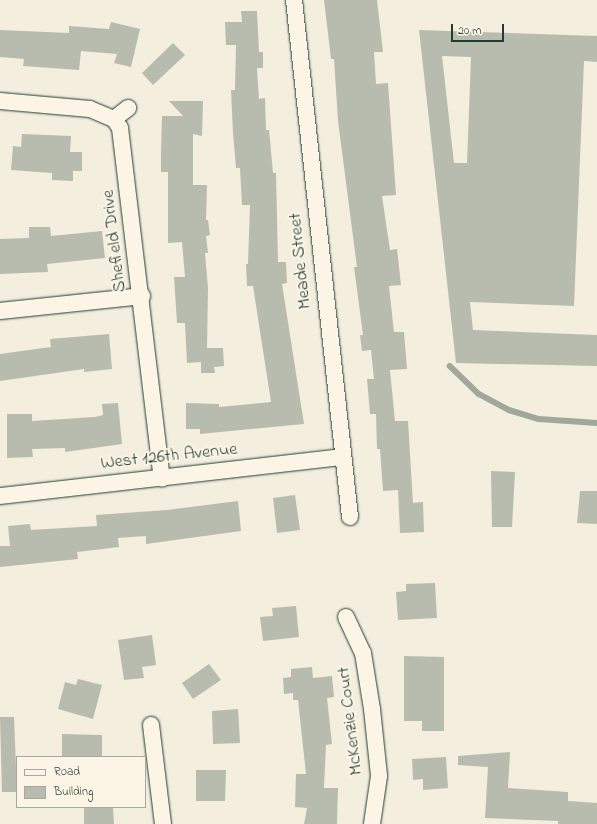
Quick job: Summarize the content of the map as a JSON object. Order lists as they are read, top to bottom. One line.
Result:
{"streets":{"street":["Shefield Drive","Meade Street","West 126th Avenue","McKenzie Court"]},"crossings":[["Shefield Drive","West 126th Avenue"],["Meade Street","West 126th Avenue"]],"legend":["Road","Building"],"scale_bar":"20 m"}
